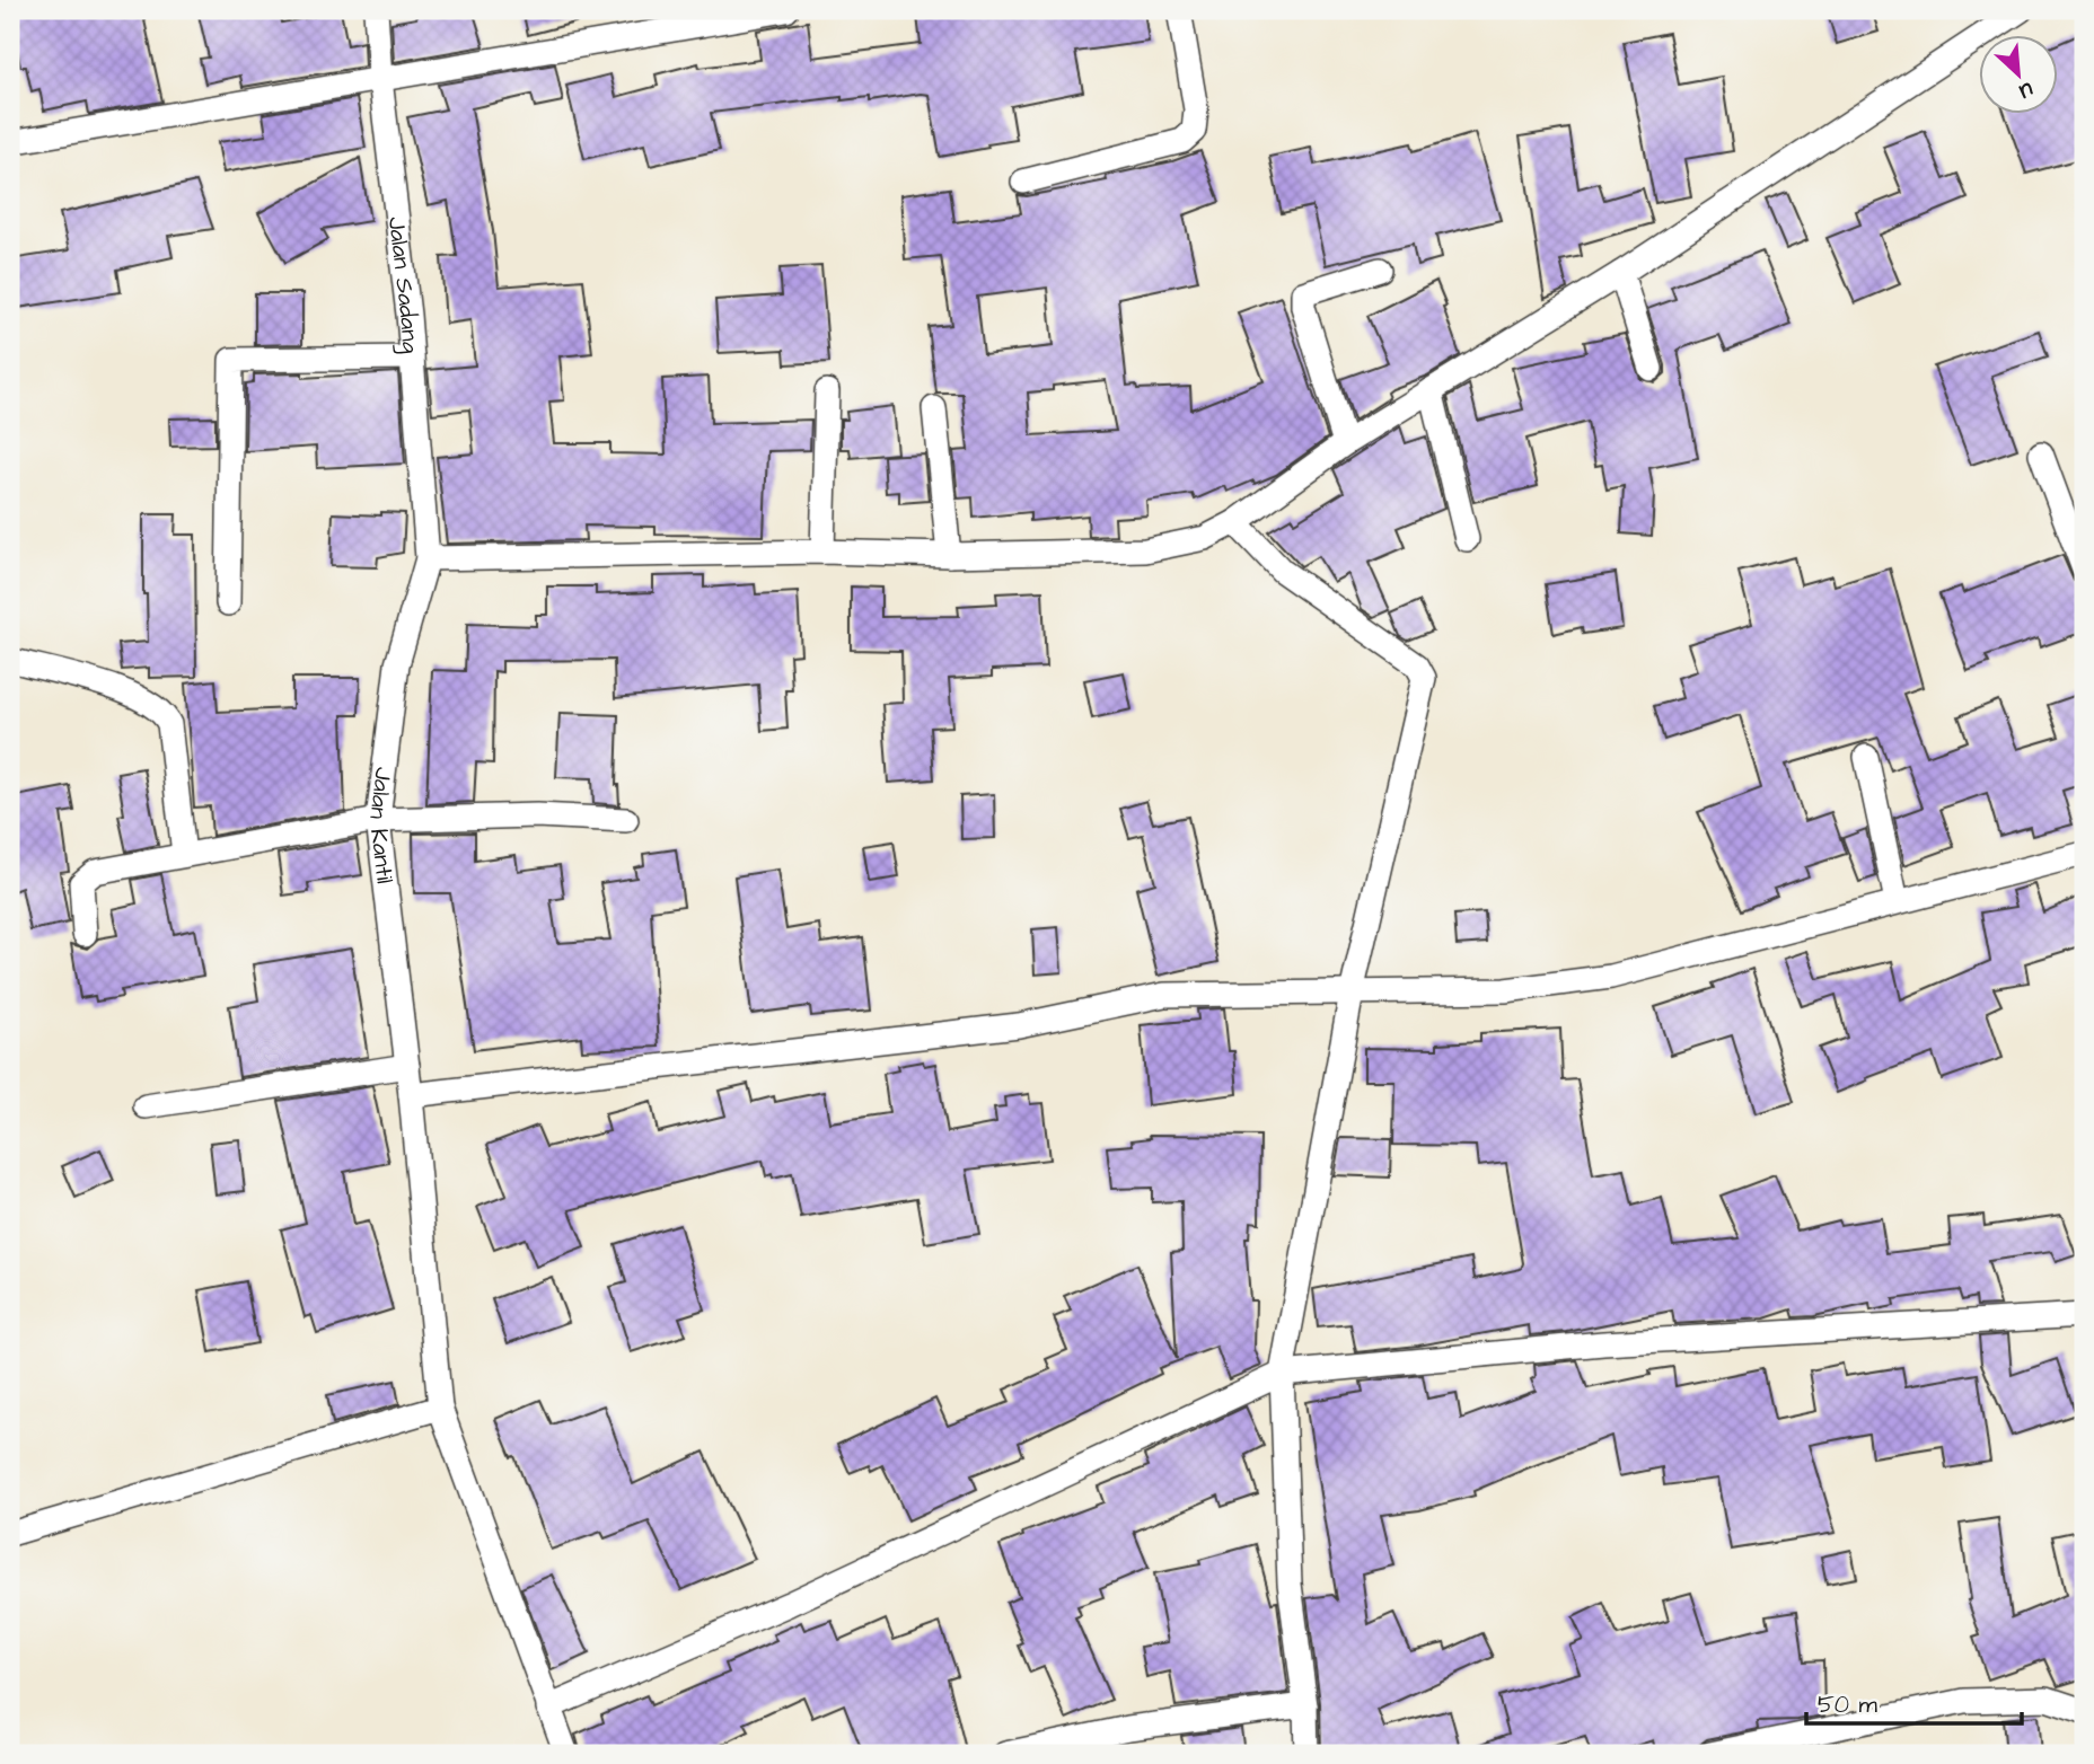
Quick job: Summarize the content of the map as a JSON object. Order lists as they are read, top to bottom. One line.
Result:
{"streets":{"street":["Jalan Sadang","Jalan Kantil"]},"crossings":[["Jalan Sadang","Jalan Kantil"]],"scale_bar":"50 m","north":"bottom right"}
